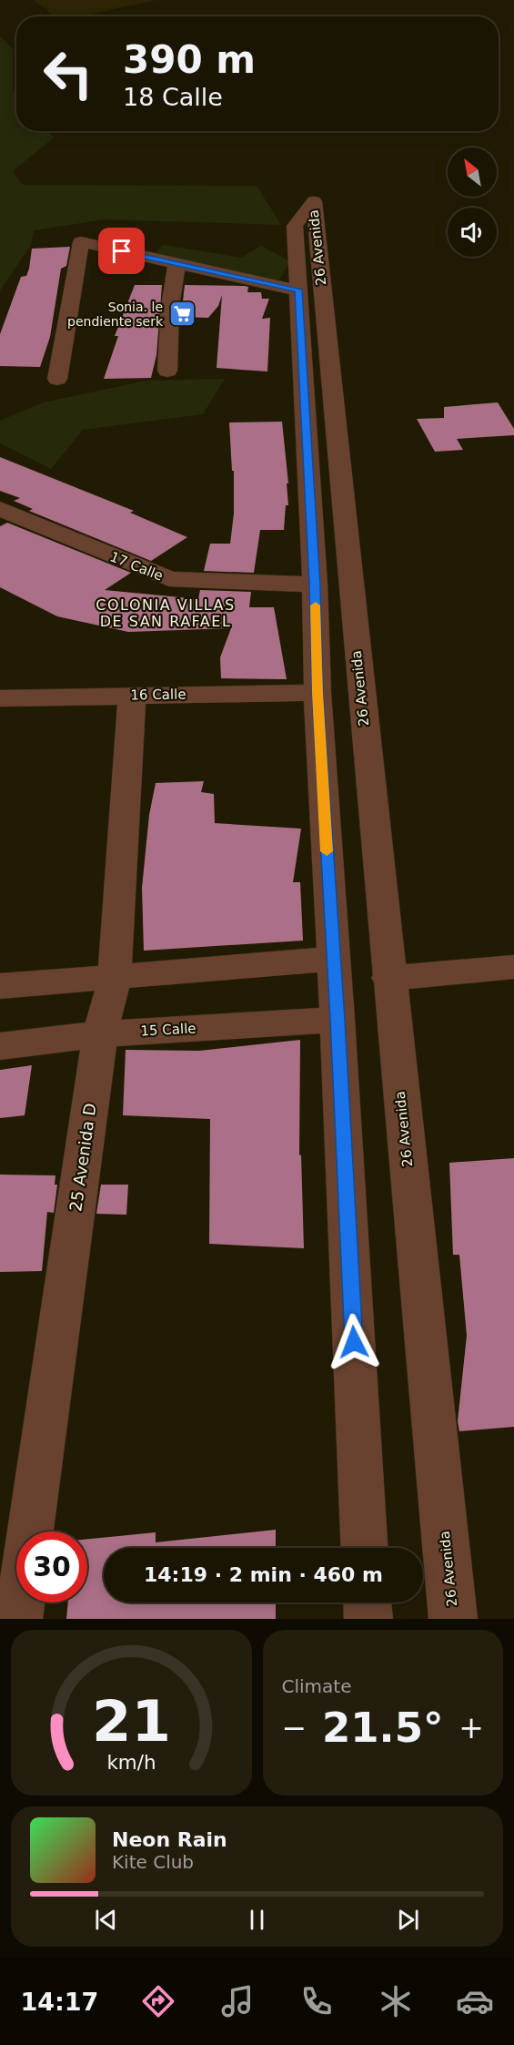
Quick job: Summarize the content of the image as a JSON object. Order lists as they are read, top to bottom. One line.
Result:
{"streets":{"street":["26 Avenida","17 Calle","16 Calle","15 Calle","25 Avenida D"]},"crossings":[["26 Avenida","17 Calle"],["26 Avenida","16 Calle"],["26 Avenida","15 Calle"],["16 Calle","25 Avenida D"],["15 Calle","25 Avenida D"]],"districts":["COLONIA VILLAS DE SAN RAFAEL"],"places":{"supermarket":["Sonia. le pendiente serk"]},"north":"top left","page":{"turn":["390 m","18 Calle"],"limit":"30","trip":"14:19 · 2 min · 460 m","tile":"Climate","heat":["−","21.5°","+"],"song":["Neon Rain","Kite Club"],"tabs":"14:17","gauge":["21","km/h"]}}
